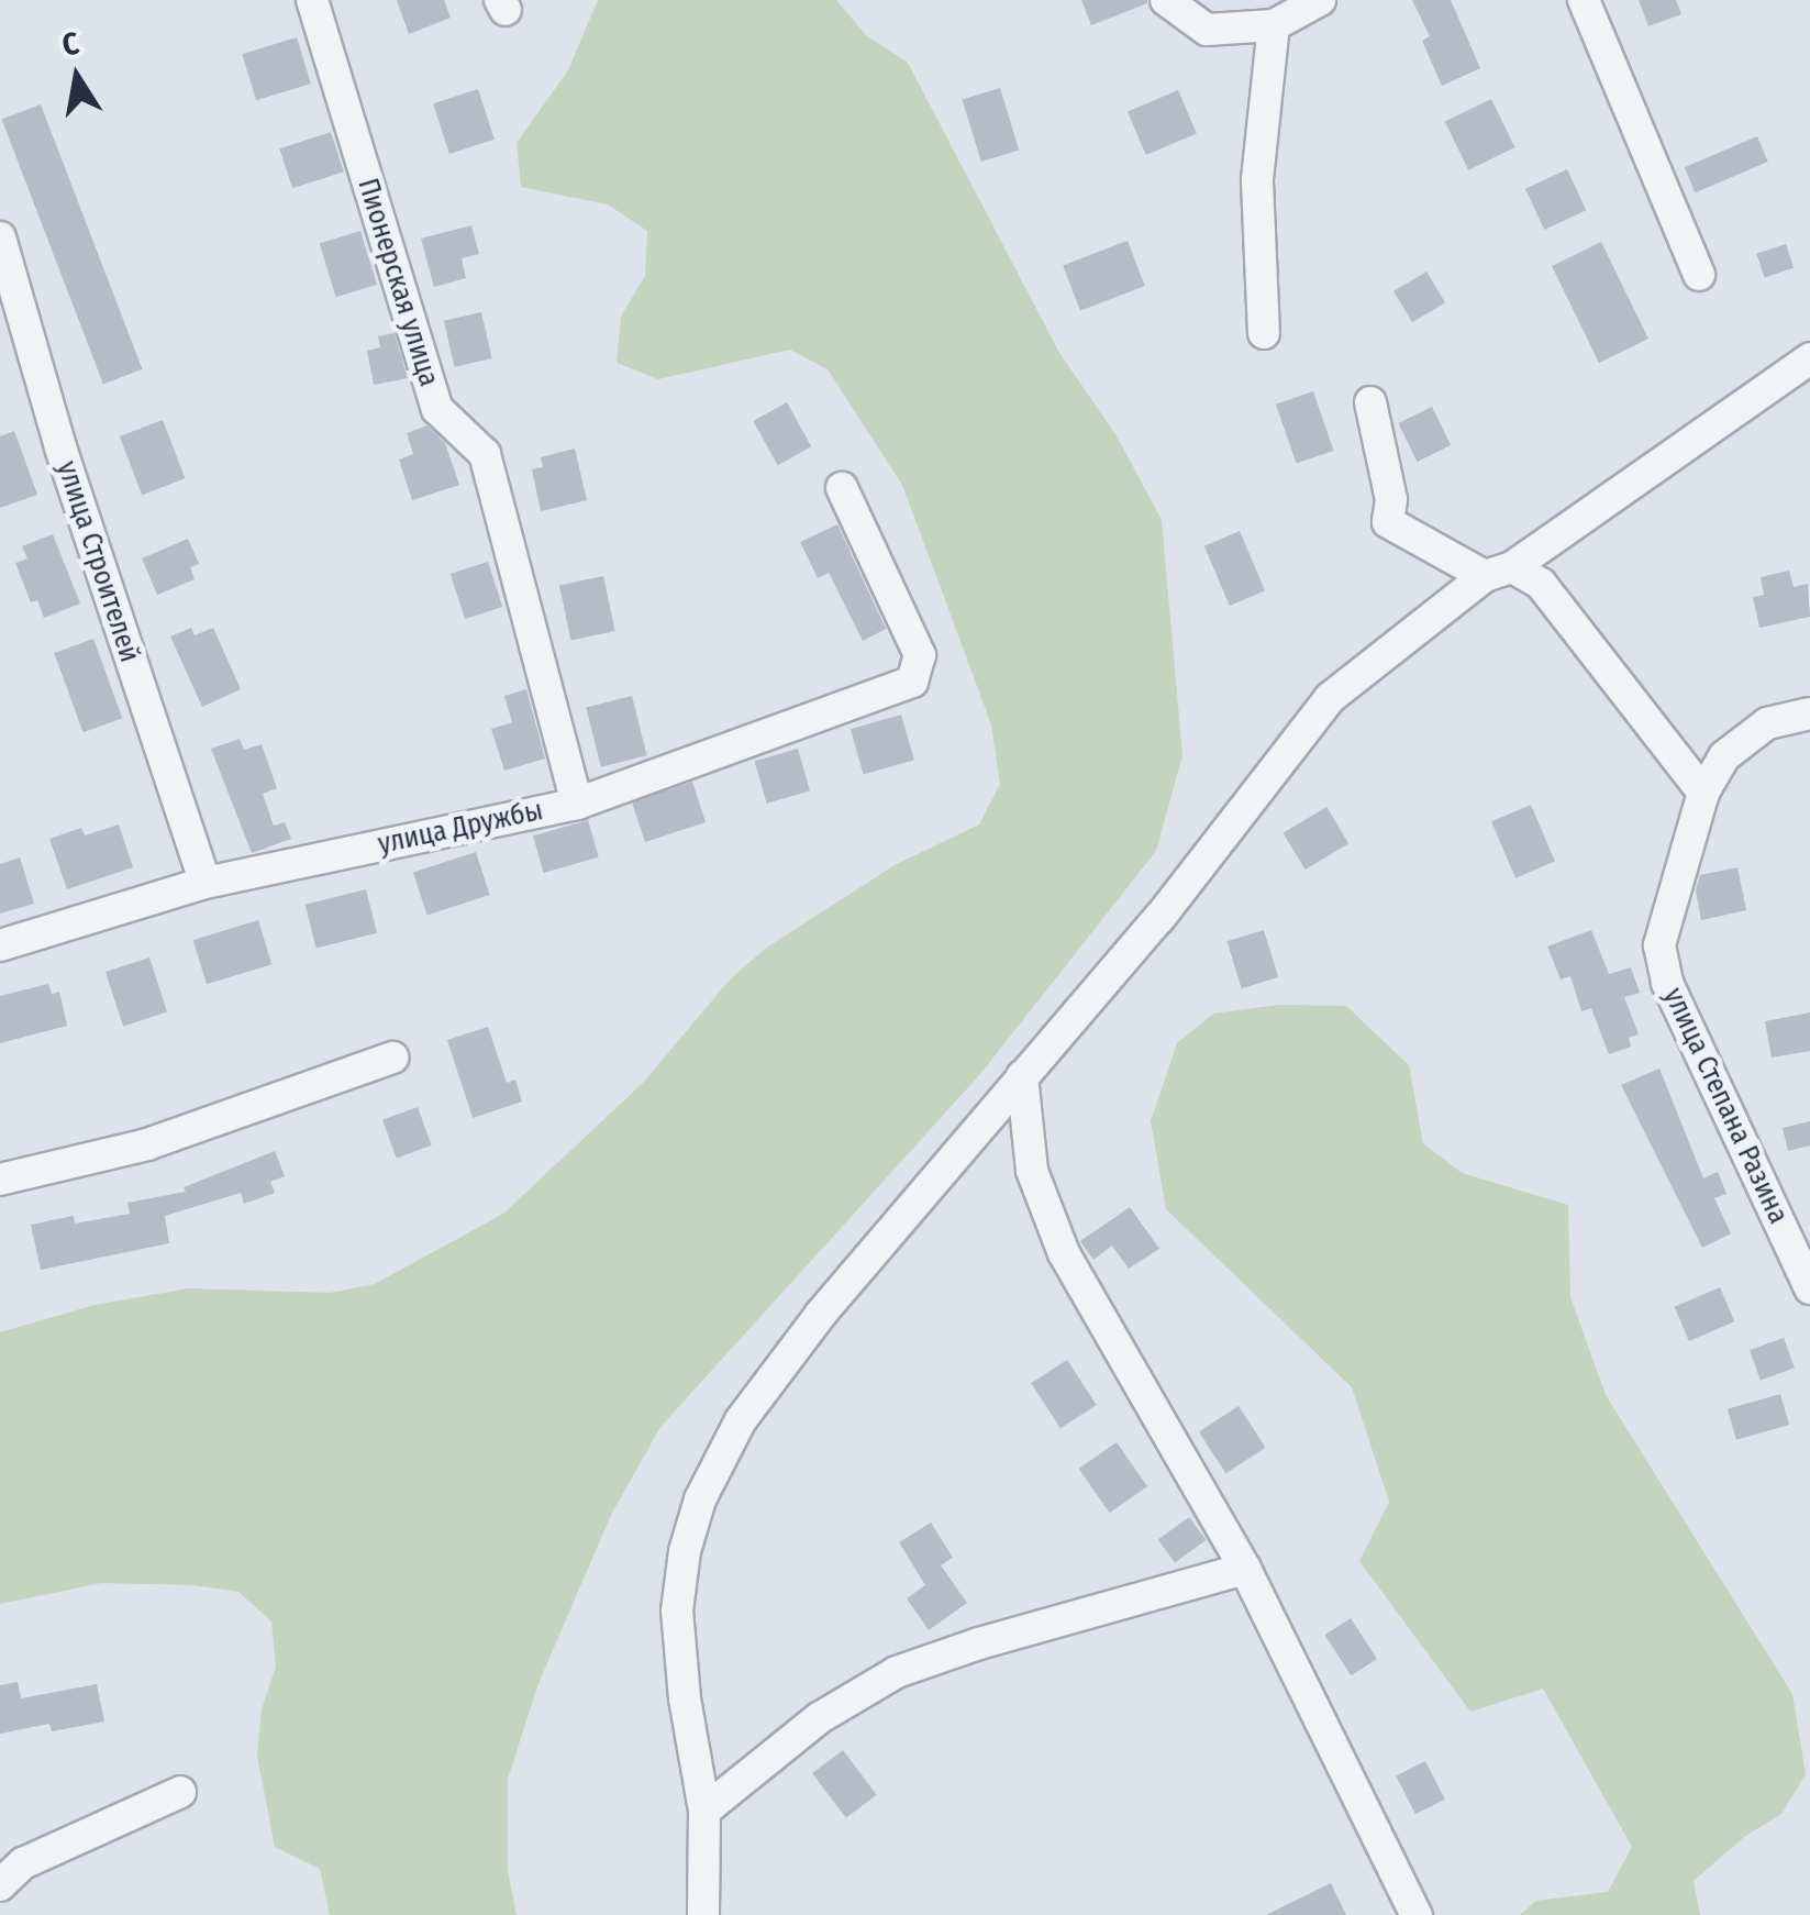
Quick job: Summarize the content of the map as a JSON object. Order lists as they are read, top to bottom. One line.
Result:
{"streets":{"street":["Пионерская улица","улица Строителей","улица Дружбы","улица Степана Разина"]},"crossings":[["Пионерская улица","улица Дружбы"],["улица Строителей","улица Дружбы"]],"north":"top"}
